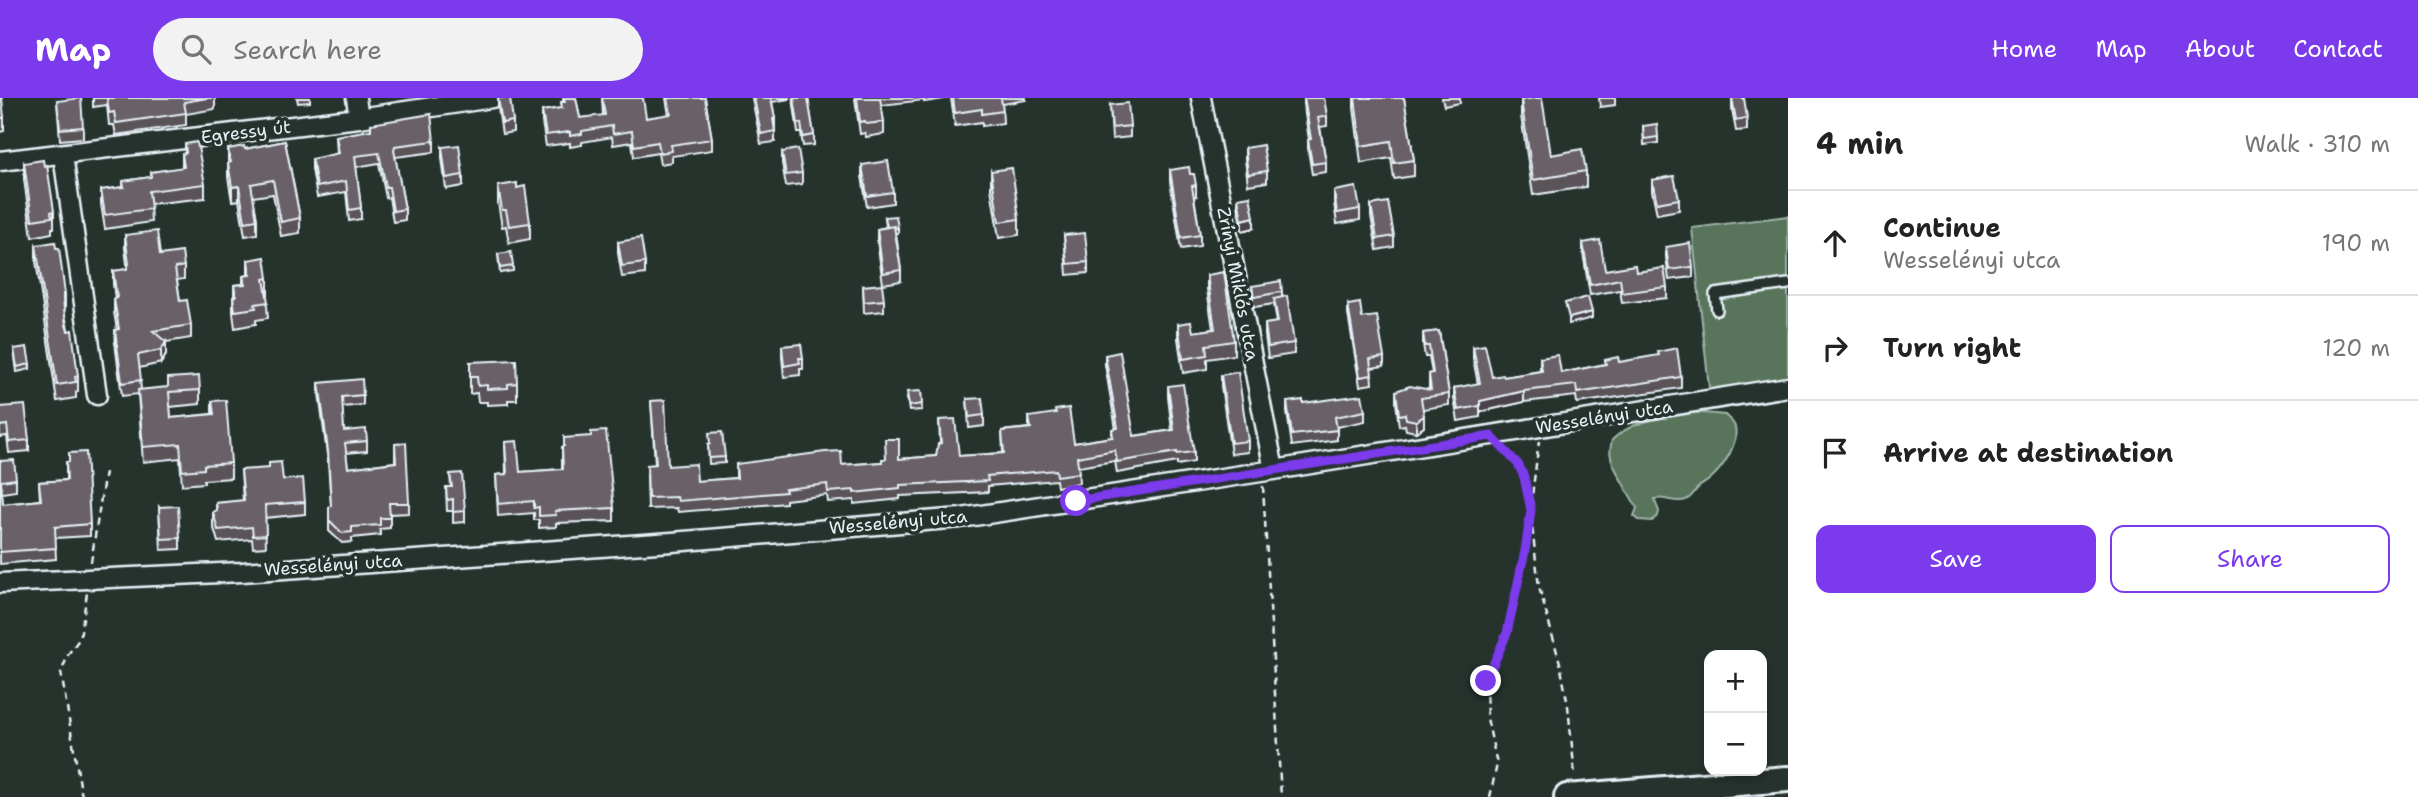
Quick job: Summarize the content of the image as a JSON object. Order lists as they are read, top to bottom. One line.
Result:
{"streets":{"street":["Egressy út","Zrínyi Miklós utca","Wesselényi utca"]},"crossings":[["Zrínyi Miklós utca","Wesselényi utca"]],"page":{"header":"Map","search":"Search here","nav":["Home","Map","About","Contact"],"heading":["4 min","Walk · 310 m"],"list":[["Continue","Wesselényi utca","190 m"],["Turn right","120 m"],"Arrive at destination"],"buttons":["Save","Share"],"map_buttons":["+","−"]}}
